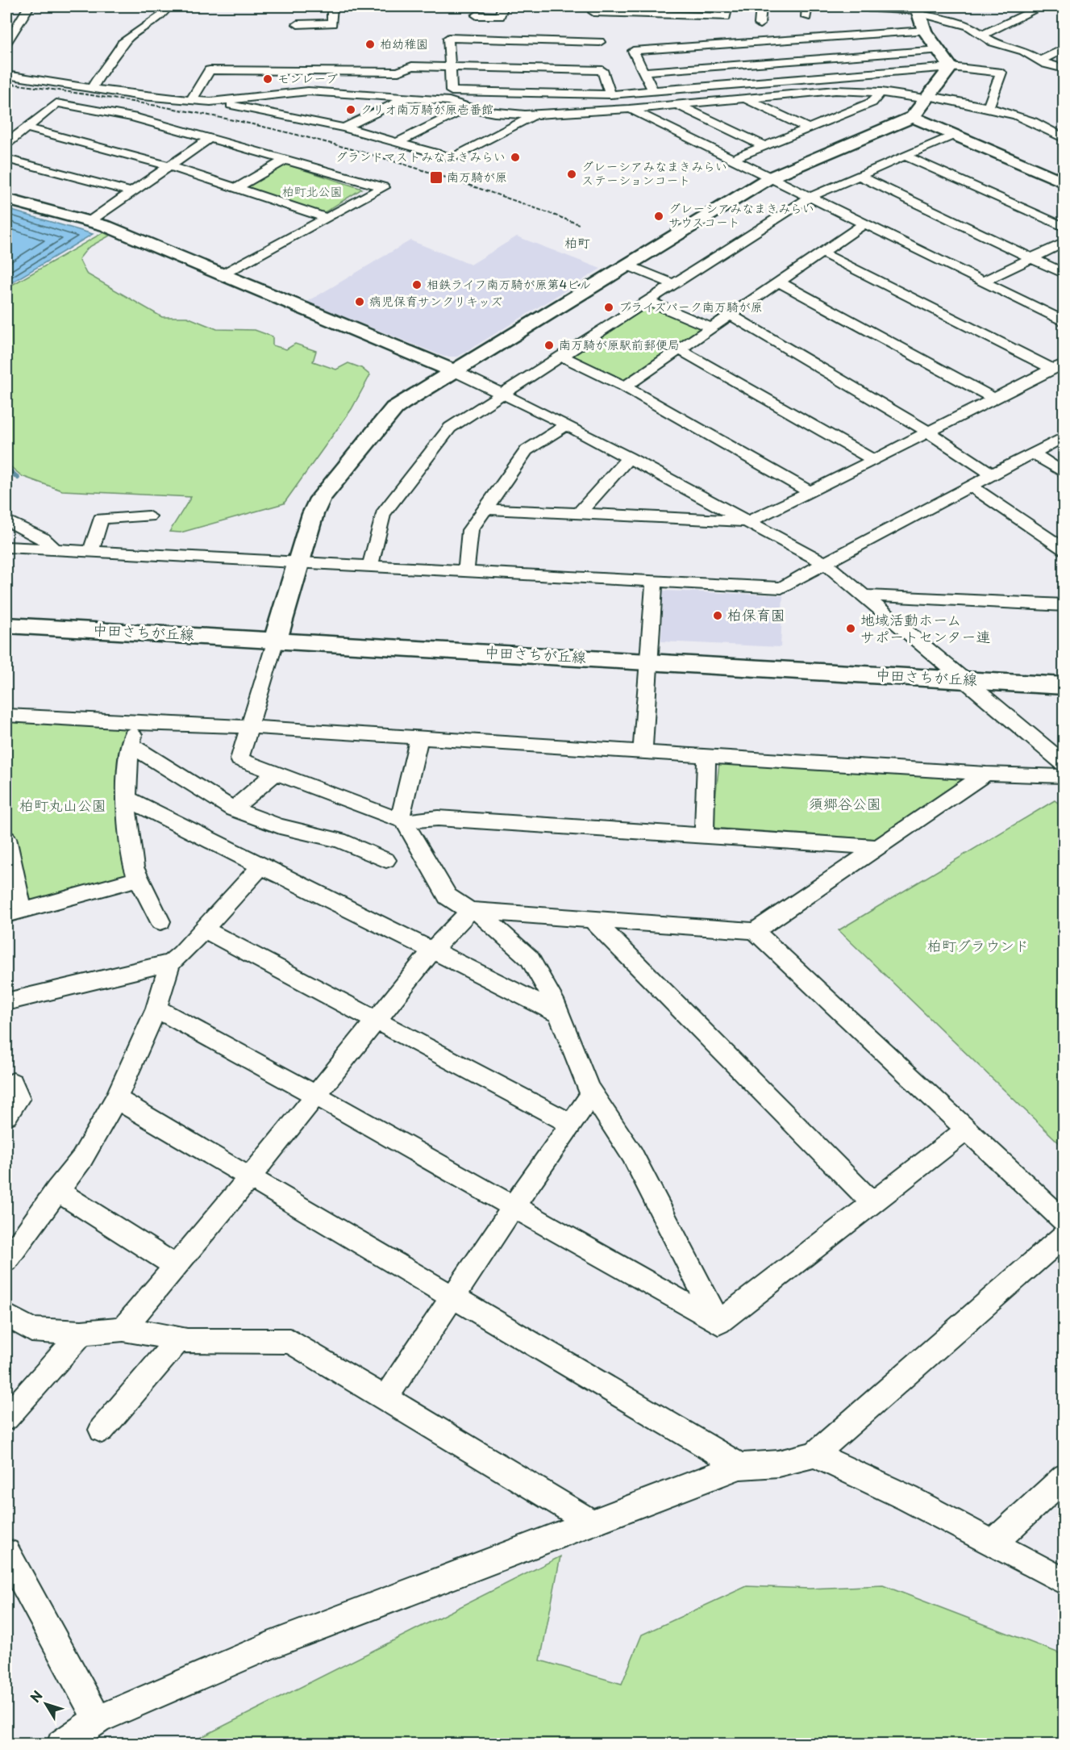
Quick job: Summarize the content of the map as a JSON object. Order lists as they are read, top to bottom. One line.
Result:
{"streets":{"street":["中田さちが丘線"]},"districts":["柏町"],"parks":["柏町北公園","須郷谷公園","柏町丸山公園","柏町グラウンド"],"places":{"other":["柏幼稚園","モンレーブ","クリオ南万騎が原壱番館","グランドマストみなまきみらい","グレーシアみなまきみらい ステーションコート","グレーシアみなまきみらい サウスコート","相鉄ライフ南万騎が原第4ビル","病児保育サンクリキッズ","プライズパーク南万騎が原","南万騎が原駅前郵便局","柏保育園","地域活動ホーム サポートセンター連"],"transit":["南万騎が原"]},"north":"top left"}
